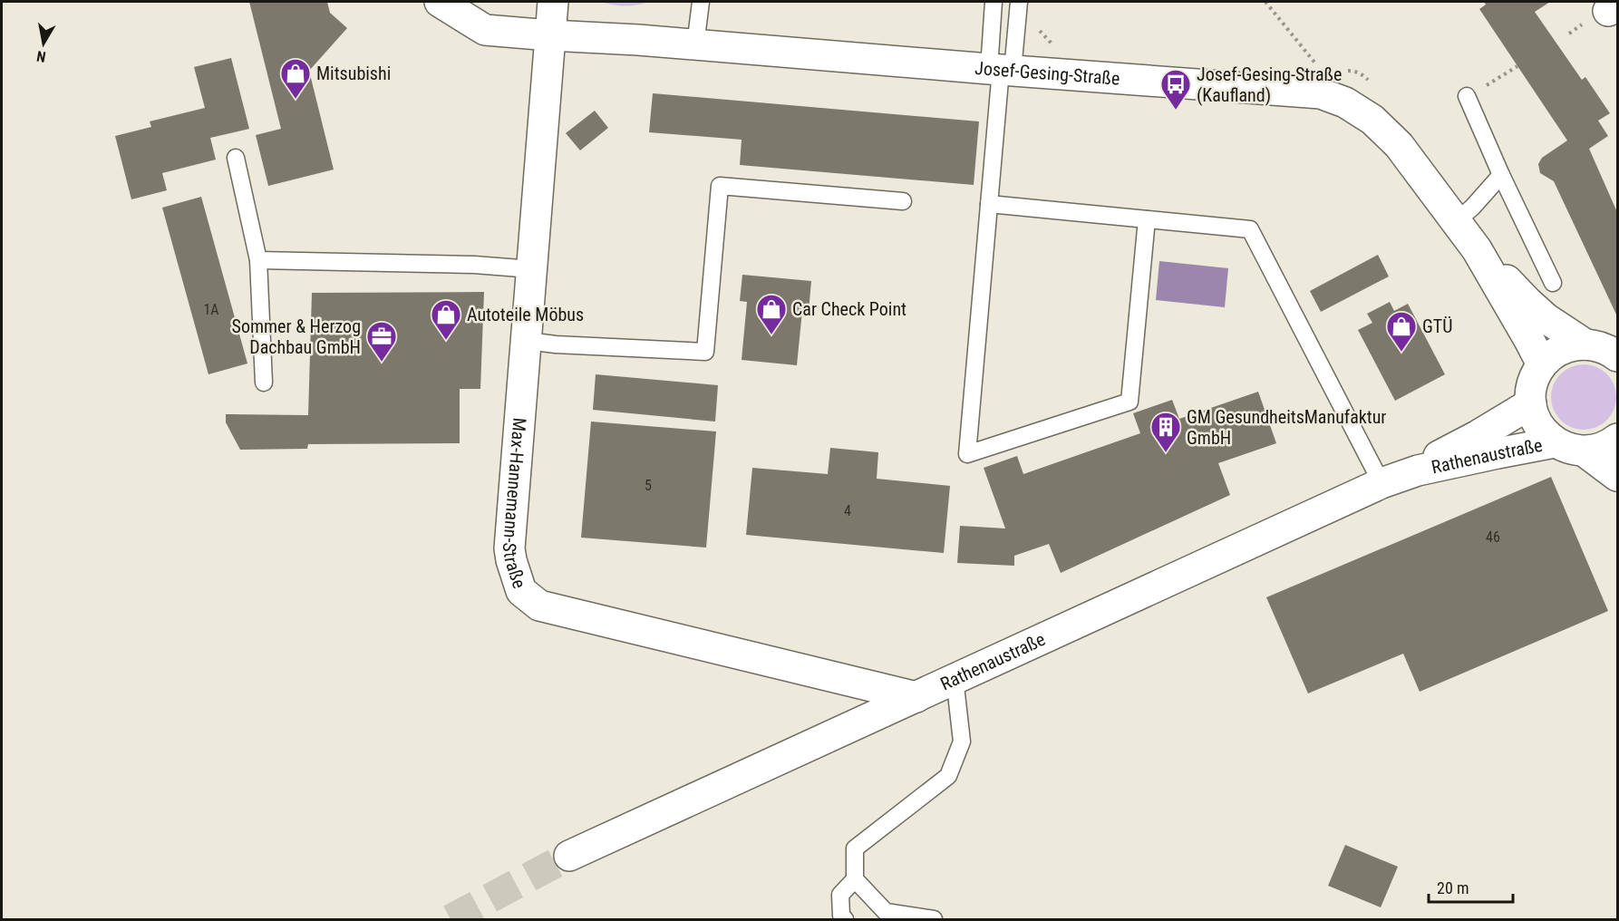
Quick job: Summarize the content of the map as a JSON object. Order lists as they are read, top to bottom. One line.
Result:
{"streets":{"street":["Josef-Gesing-Straße","Rathenaustraße","Max-Hannemann-Straße"]},"crossings":[["Josef-Gesing-Straße","Max-Hannemann-Straße"],["Rathenaustraße","Max-Hannemann-Straße"]],"places":{"shop":["Mitsubishi","Car Check Point","Autoteile Möbus","GTÜ"],"bus stop":["Josef-Gesing-Straße (Kaufland)"],"office":["Sommer & Herzog Dachbau GmbH"],"building":["GM GesundheitsManufaktur GmbH"]},"house_numbers":["1A","5","4","46"],"scale_bar":"20 m","north":"bottom"}
